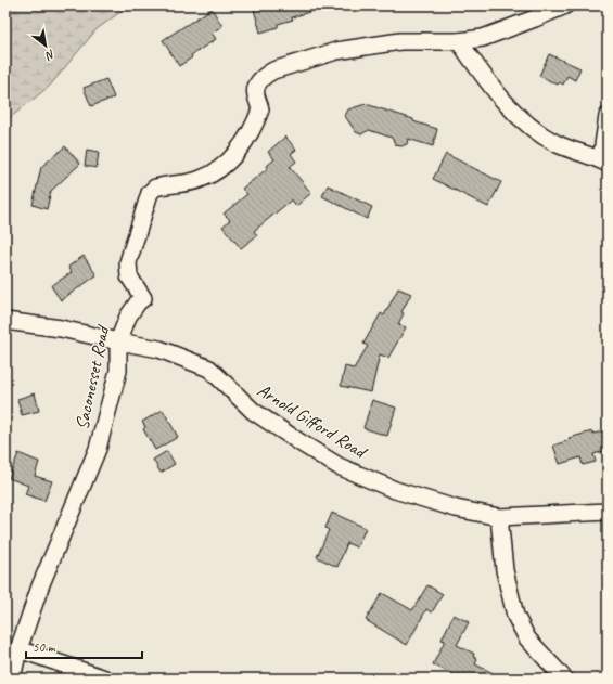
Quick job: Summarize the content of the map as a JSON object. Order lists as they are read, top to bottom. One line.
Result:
{"streets":{"street":["Saconesset Road","Arnold Gifford Road"]},"crossings":[["Saconesset Road","Arnold Gifford Road"]],"scale_bar":"50 m","north":"bottom right"}
